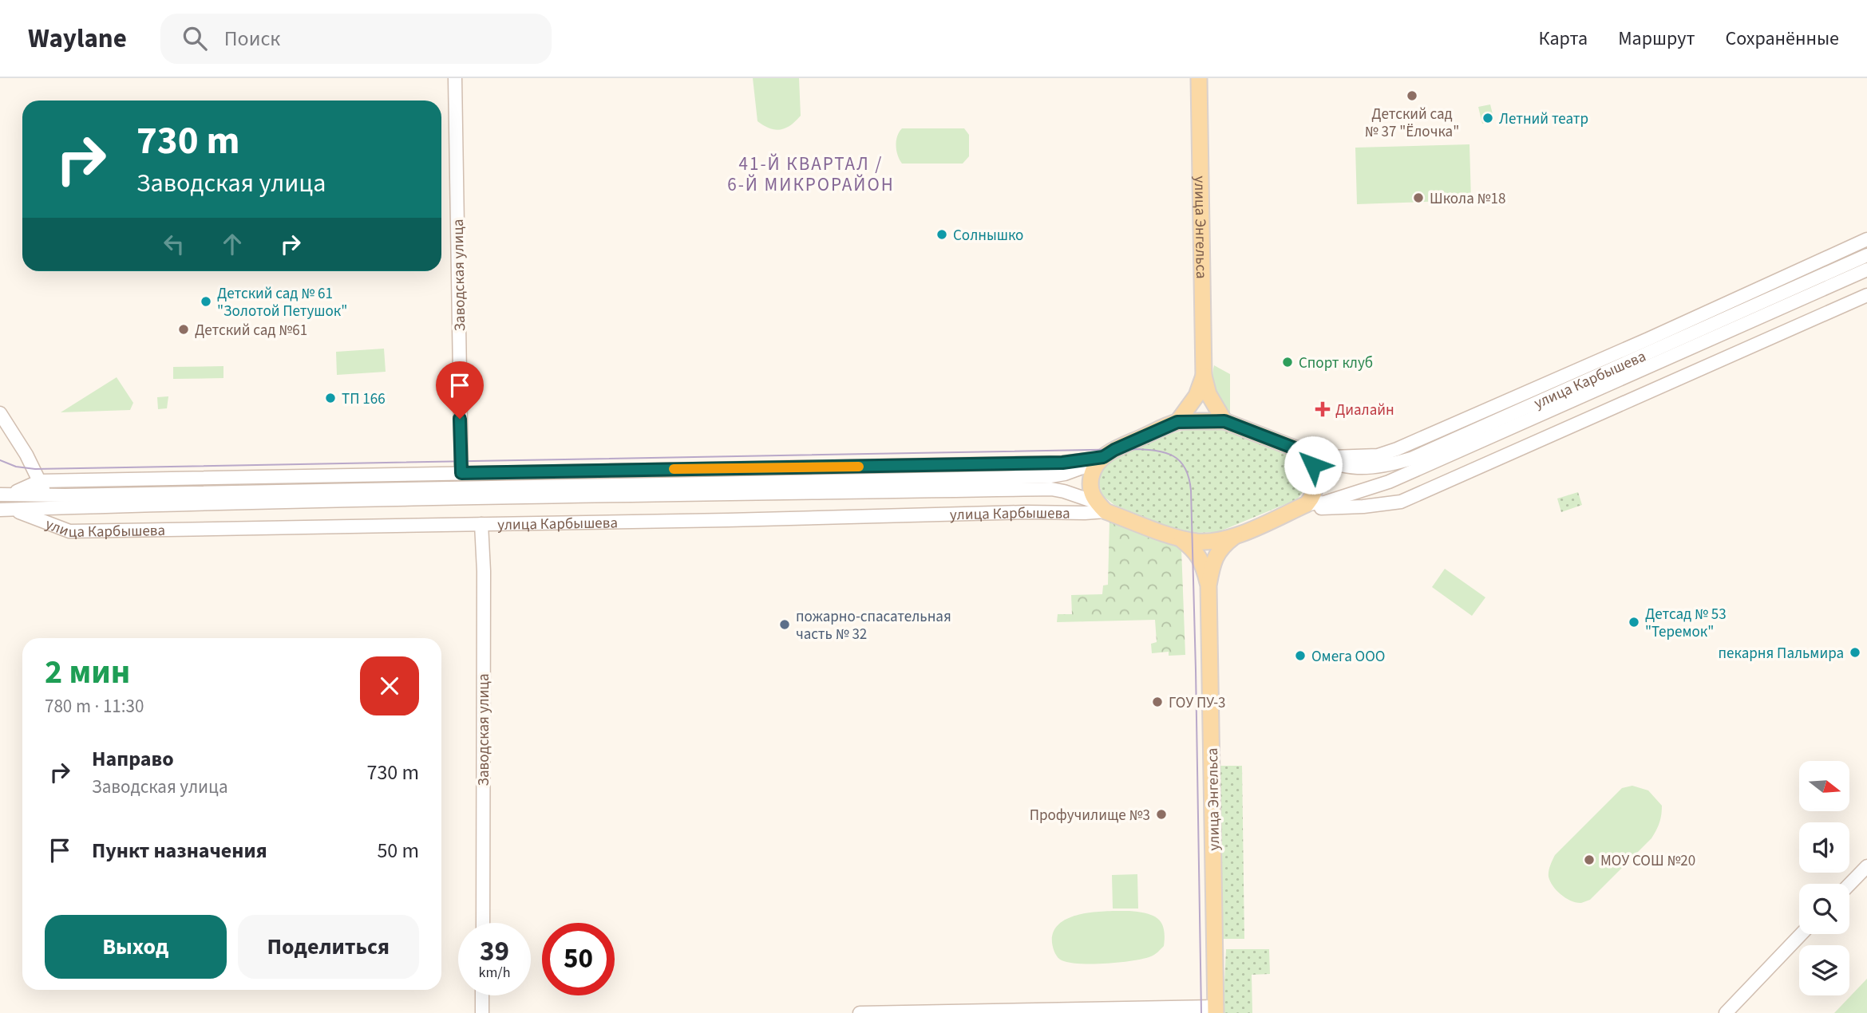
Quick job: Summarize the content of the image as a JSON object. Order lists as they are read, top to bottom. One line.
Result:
{"streets":{"main road":["улица Энгельса","улица Карбышева"],"street":["Заводская улица"]},"crossings":[["улица Энгельса","улица Карбышева"],["Заводская улица","улица Карбышева"]],"districts":["41-Й КВАРТАЛ / 6-Й МИКРОРАЙОН"],"places":{"other":["Детский сад № 37 \"Ёлочка\"","Летний театр","Школа №18","Солнышко","Детский сад № 61 \"Золотой Петушок\"","Детский сад №61","Спорт клуб","ТП 166","Детсад № 53 \"Теремок\"","пожарно-спасательная часть № 32","пекарня Пальмира","Омега ООО","ГОУ ПУ-3","Профучилище №3","МОУ СОШ №20"],"health":["Диалайн"]},"north":"right","page":{"header":"Waylane","search":"Поиск","nav":["Карта","Маршрут","Сохранённые"],"turn":["730 m","Заводская улица"],"heading":["2 мин","780 m · 11:30"],"list":[{"name":"Направо","note":"Заводская улица","value":"730 m"},{"name":"Пункт назначения","value":"50 m"}],"buttons":["Выход","Поделиться"],"speed":"39 km/h","limit":"50"}}
